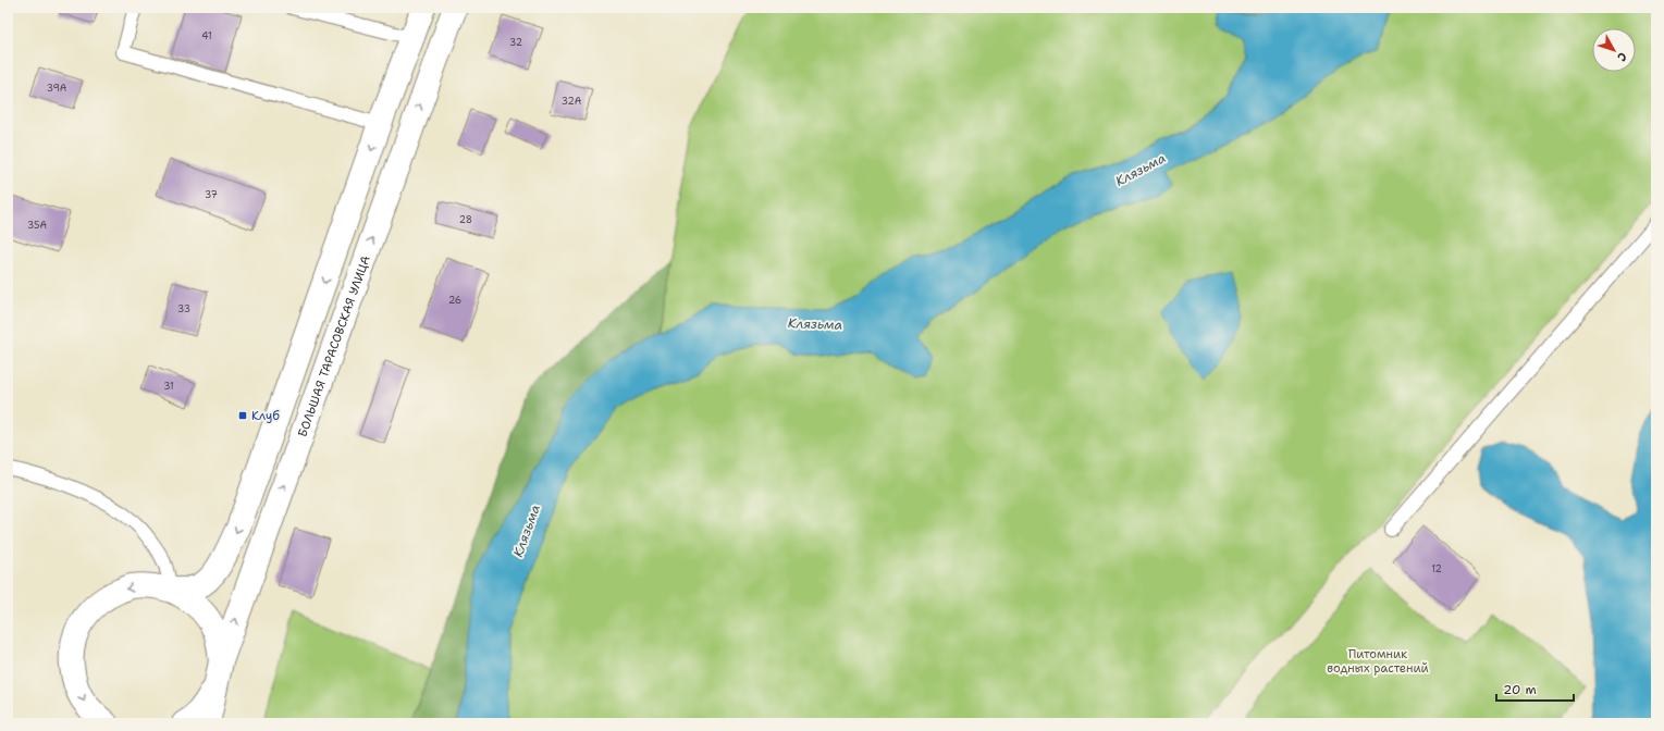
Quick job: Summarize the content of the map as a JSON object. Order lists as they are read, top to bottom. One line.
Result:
{"streets":{"street":["БОЛЬШАЯ ТАРАСОВСКАЯ УЛИЦА"]},"water":["Клязьма"],"parks":["Питомник водных растений"],"places":{"transit":["Клуб"]},"house_numbers":["41","32","39А","32А","37","28","35А","26","33","31","12"],"scale_bar":"20 m","north":"bottom right"}
